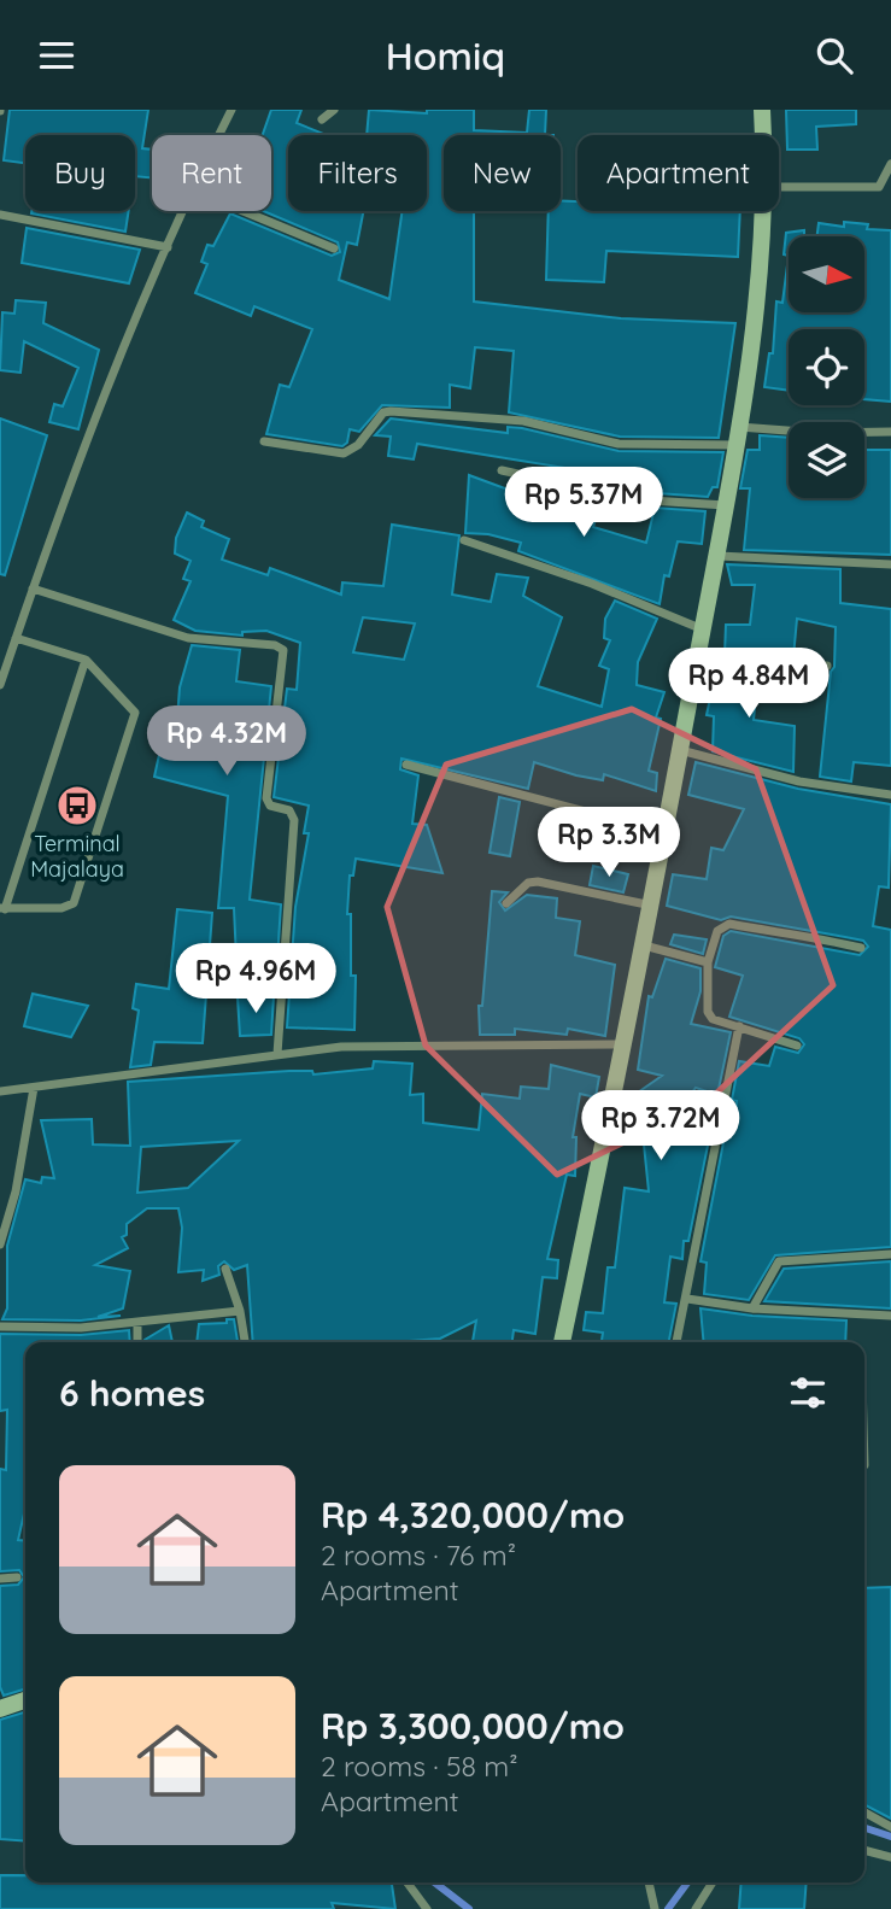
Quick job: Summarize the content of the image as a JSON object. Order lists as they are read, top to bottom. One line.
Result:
{"places":{"bus stop":["Terminal Majalaya"]},"north":"right","page":{"header":"Homiq","chip":["Buy","Rent","Filters","New","Apartment"],"price":["Rp 5.37M","Rp 4.84M","Rp 4.32M","Rp 3.3M","Rp 4.96M","Rp 3.72M"],"heading":"6 homes","list":[{"name":"Rp 4,320,000/mo","note":"2 rooms · 76 m² · Apartment"},{"name":"Rp 3,300,000/mo","note":"2 rooms · 58 m² · Apartment"}]}}
